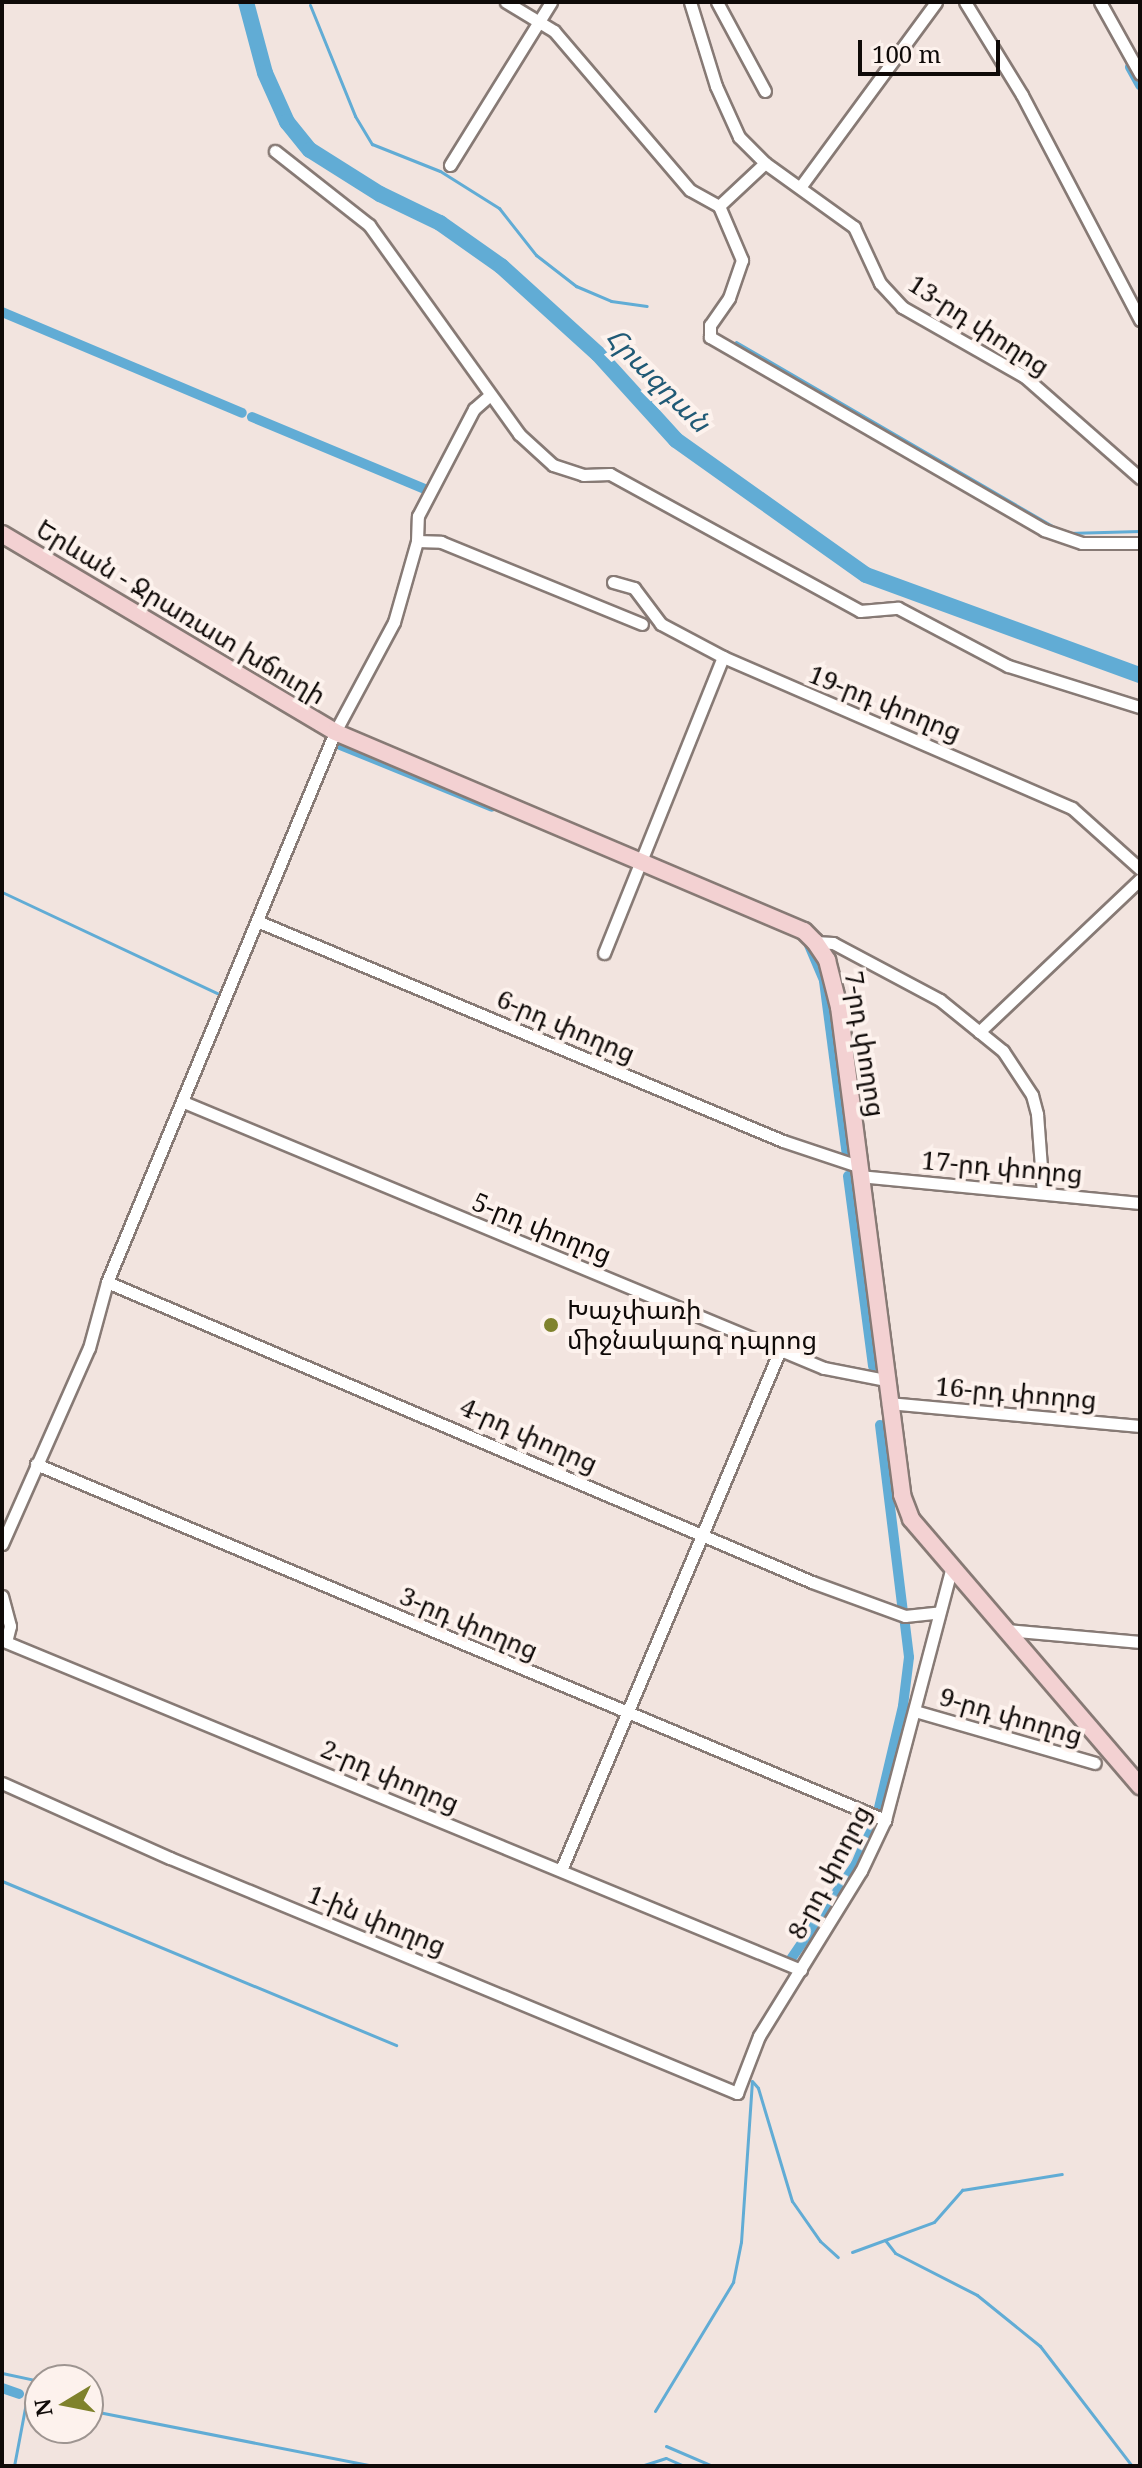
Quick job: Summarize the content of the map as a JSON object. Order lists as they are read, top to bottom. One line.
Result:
{"streets":{"main road":["Երևան - Ջրառատ խճուղի","7-րդ փողոց"],"street":["13-րդ փողոց","19-րդ փողոց","6-րդ փողոց","17-րդ փողոց","5-րդ փողոց","16-րդ փողոց","4-րդ փողոց","3-րդ փողոց","9-րդ փողոց","2-րդ փողոց","8-րդ փողոց","1-ին փողոց"]},"crossings":[["6-րդ փողոց","7-րդ փողոց"],["6-րդ փողոց","17-րդ փողոց"],["7-րդ փողոց","17-րդ փողոց"],["7-րդ փողոց","5-րդ փողոց"],["7-րդ փողոց","16-րդ փողոց"],["7-րդ փողոց","8-րդ փողոց"],["4-րդ փողոց","8-րդ փողոց"],["3-րդ փողոց","8-րդ փողոց"],["9-րդ փողոց","8-րդ փողոց"],["2-րդ փողոց","8-րդ փողոց"],["8-րդ փողոց","1-ին փողոց"]],"water":["Հրազդան"],"places":["Խաչփառի միջնակարգ դպրոց"],"scale_bar":"100 m","north":"left"}
